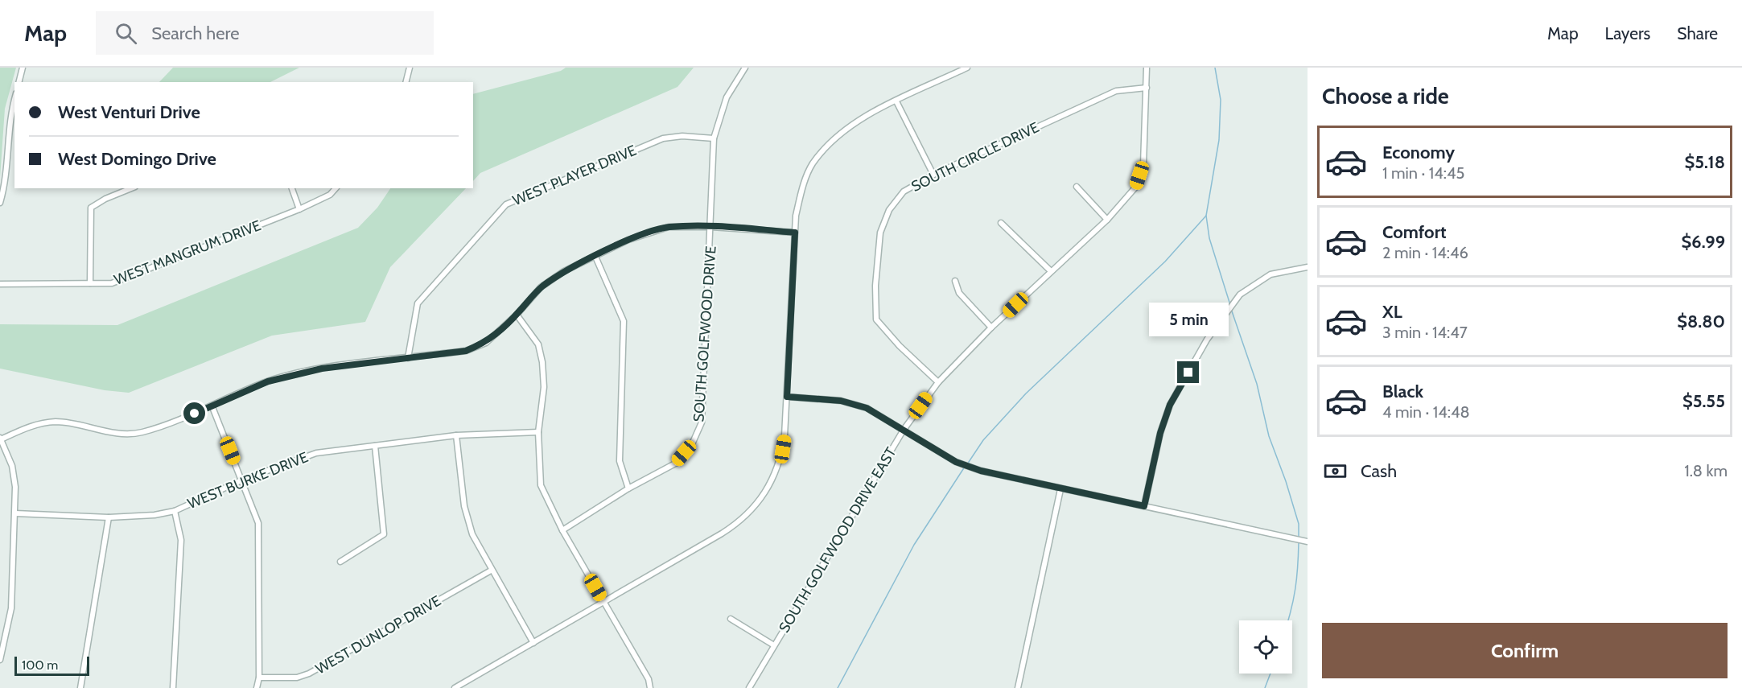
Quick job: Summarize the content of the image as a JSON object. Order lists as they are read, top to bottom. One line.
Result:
{"streets":{"street":["SOUTH CIRCLE DRIVE","WEST PLAYER DRIVE","WEST MANGRUM DRIVE","SOUTH GOLFWOOD DRIVE","WEST BURKE DRIVE","SOUTH GOLFWOOD DRIVE EAST","WEST DUNLOP DRIVE"]},"crossings":[["SOUTH CIRCLE DRIVE","SOUTH GOLFWOOD DRIVE EAST"],["WEST PLAYER DRIVE","SOUTH GOLFWOOD DRIVE"]],"scale_bar":"100 m","page":{"header":"Map","search":"Search here","nav":["Map","Layers","Share"],"heading":"Choose a ride","banner":["West Venturi Drive","West Domingo Drive"],"list":[{"name":"Economy","note":"1 min · 14:45","value":"$5.18"},{"name":"Comfort","note":"2 min · 14:46","value":"$6.99"},{"name":"XL","note":"3 min · 14:47","value":"$8.80"},{"name":"Black","note":"4 min · 14:48","value":"$5.55"}],"bubble":"5 min","pay":["Cash","1.8 km"],"buttons":"Confirm","scale":"100 m"}}
